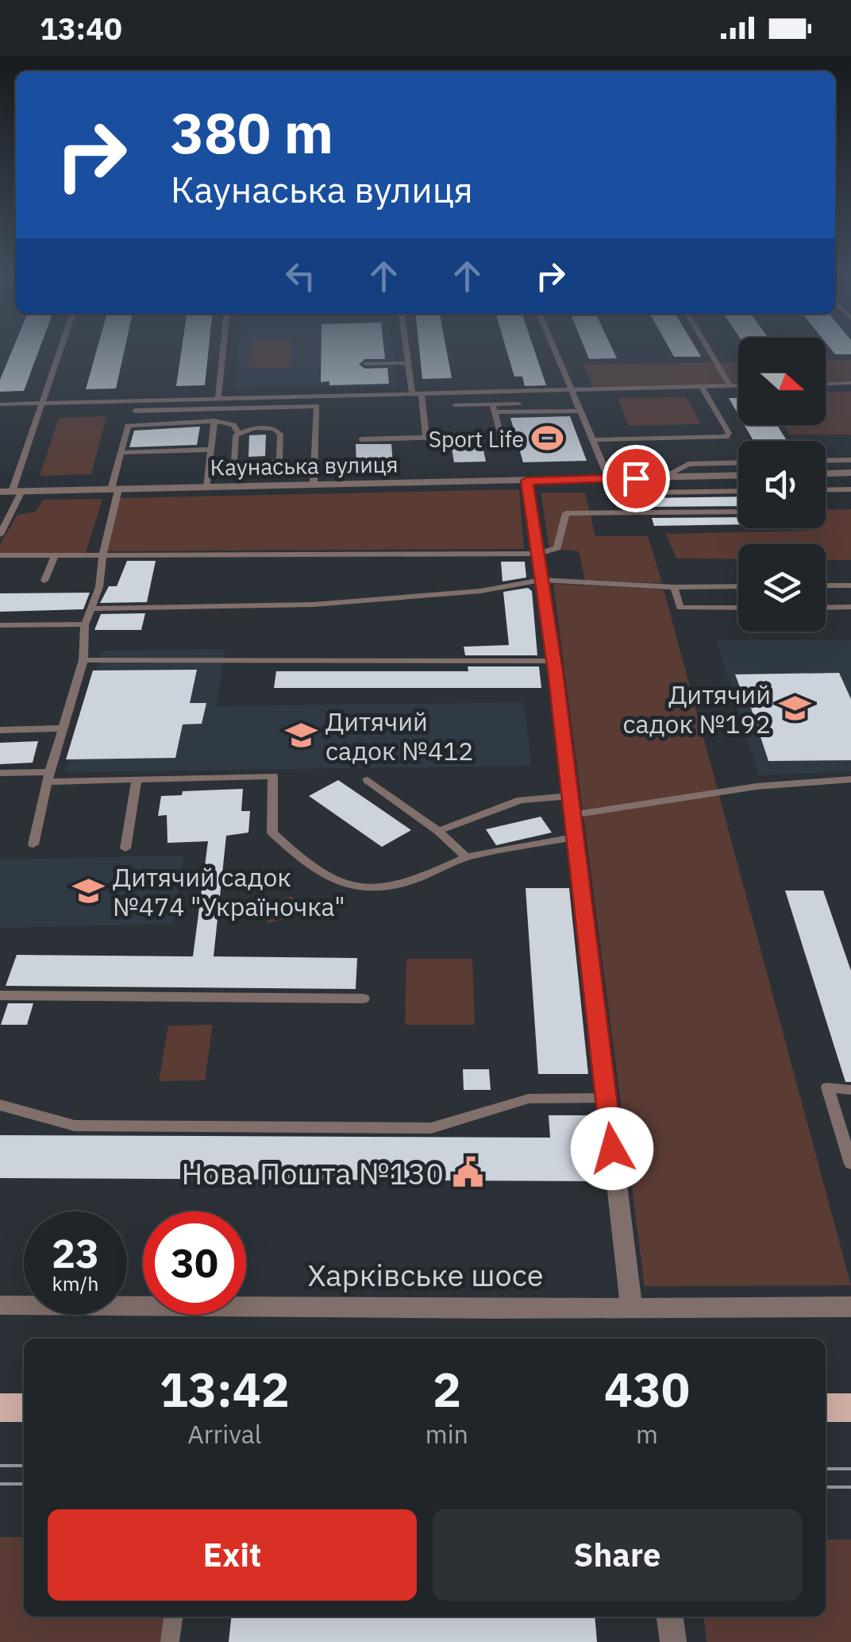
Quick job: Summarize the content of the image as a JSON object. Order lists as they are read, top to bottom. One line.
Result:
{"streets":{"street":["Каунаська вулиця","Харківське шосе"]},"places":{"sports":["Sport Life"],"school or university":["Дитячий садок №192","Дитячий садок №412","Дитячий садок №474 \"Україночка\""],"public building":["Нова Пошта №130"]},"north":"right","page":{"status":"13:40","turn":["380 m","Каунаська вулиця"],"speed":"23 km/h","limit":"30","eta":["13:42","Arrival","2","min","430","m"],"buttons":["Exit","Share"]}}
